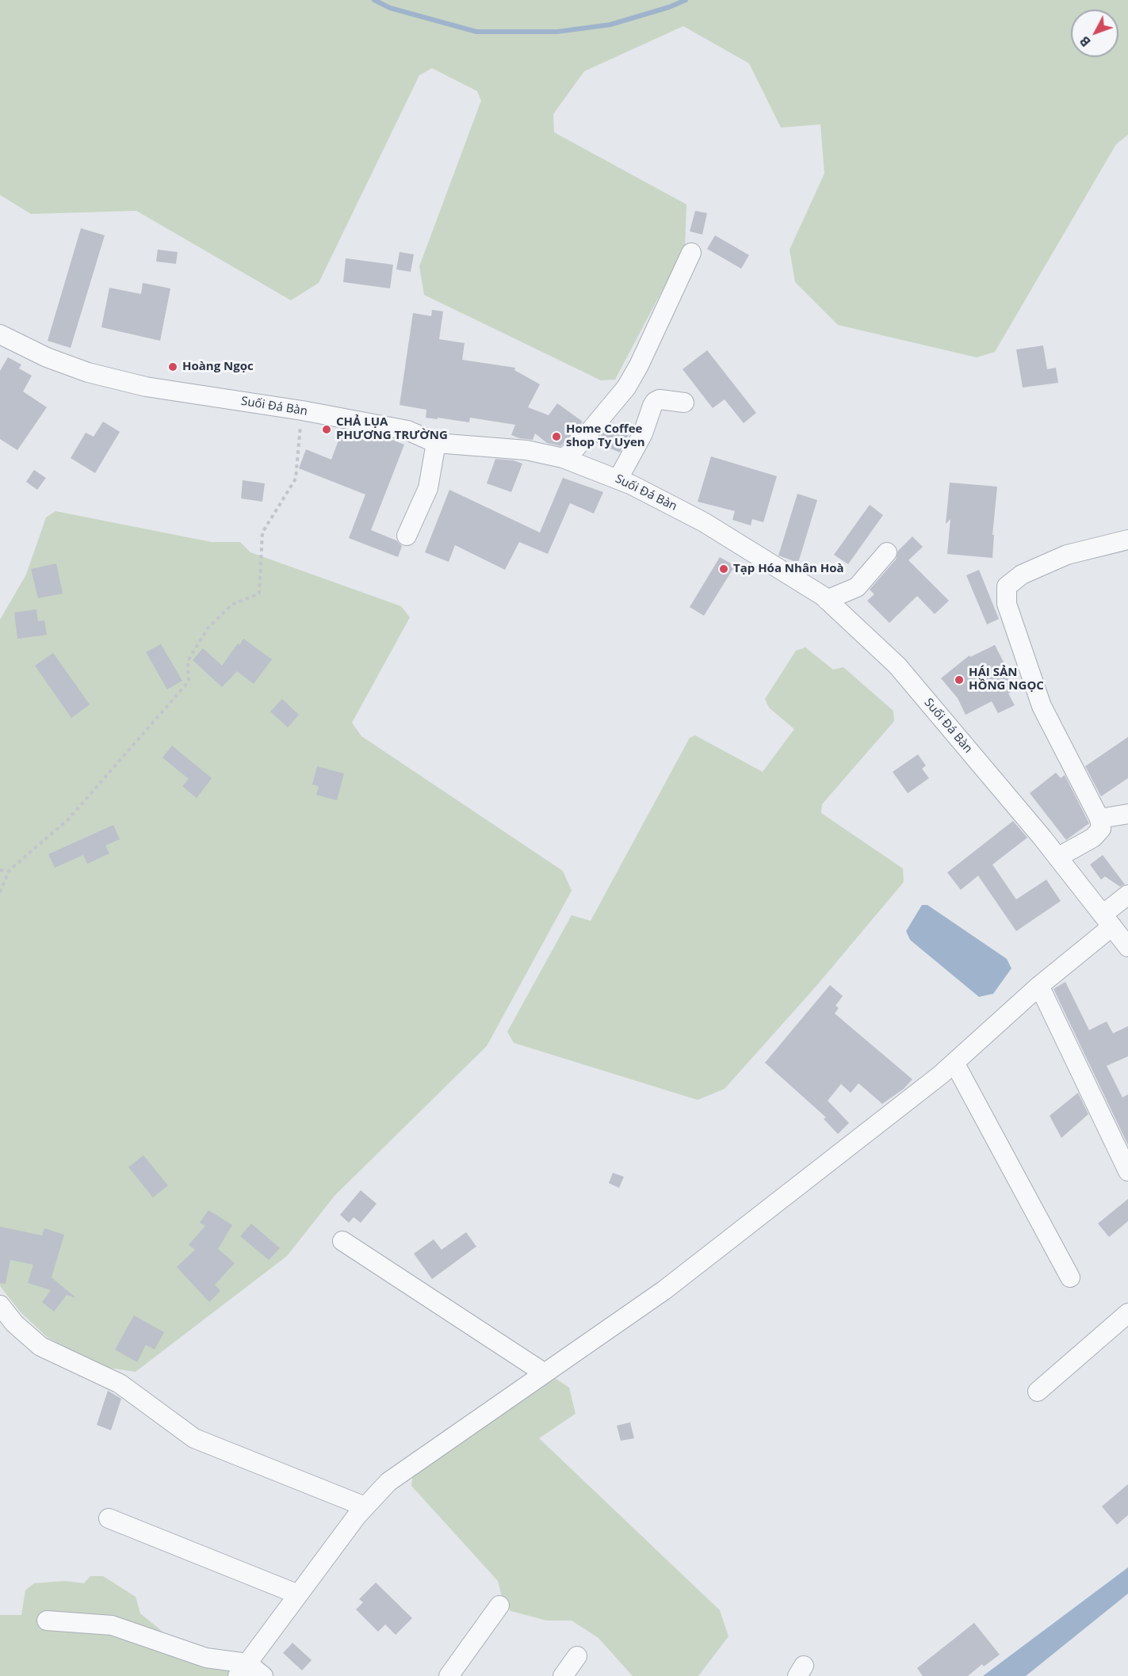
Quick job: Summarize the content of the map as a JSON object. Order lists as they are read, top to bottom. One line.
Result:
{"streets":{"street":["Suối Đá Bàn"]},"places":["Hoàng Ngọc","CHẢ LỤA PHƯƠNG TRƯỜNG","Home Coffee shop Ty Uyen","Tạp Hóa Nhân Hoà","HÁI SẢN HỒNG NGỌC"],"north":"bottom left"}
